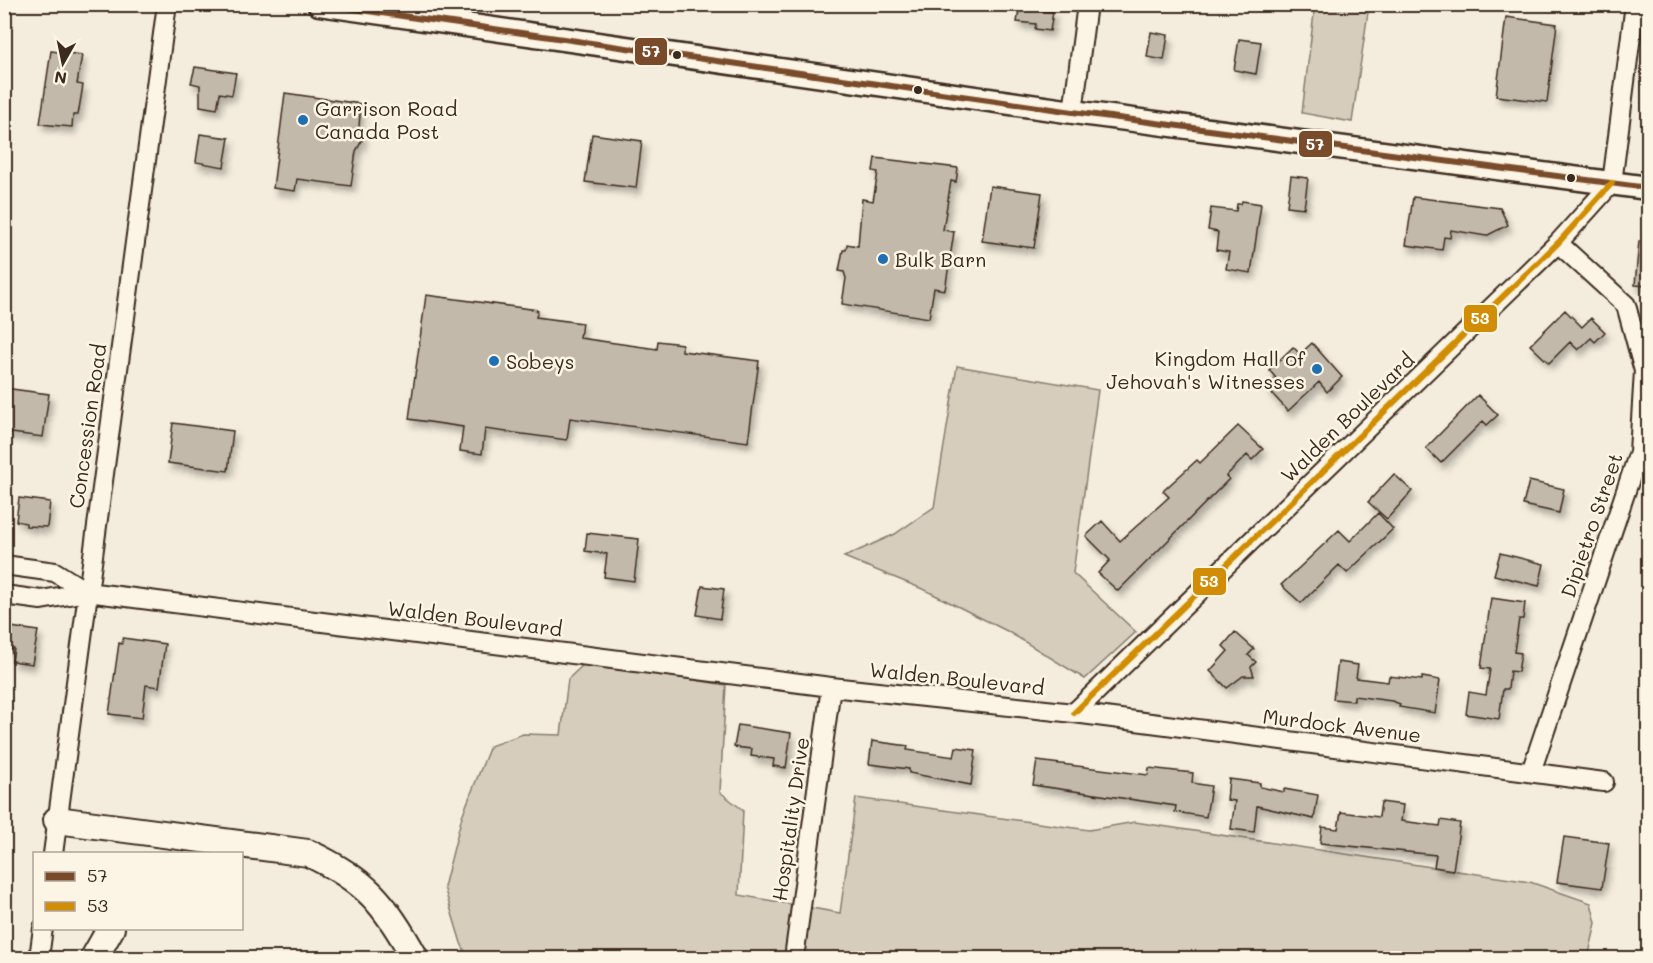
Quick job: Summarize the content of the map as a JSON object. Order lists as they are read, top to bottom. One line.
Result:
{"streets":{"street":["Walden Boulevard","Concession Road","Dipietro Street","Murdock Avenue","Hospitality Drive"]},"crossings":[["Walden Boulevard","Concession Road"],["Walden Boulevard","Dipietro Street"],["Walden Boulevard","Murdock Avenue"],["Walden Boulevard","Hospitality Drive"],["Dipietro Street","Murdock Avenue"]],"places":["Garrison Road Canada Post","Bulk Barn","Sobeys","Kingdom Hall of Jehovah's Witnesses"],"lines":["transit line 57","transit line 53"],"legend":["57","53"],"north":"bottom"}
